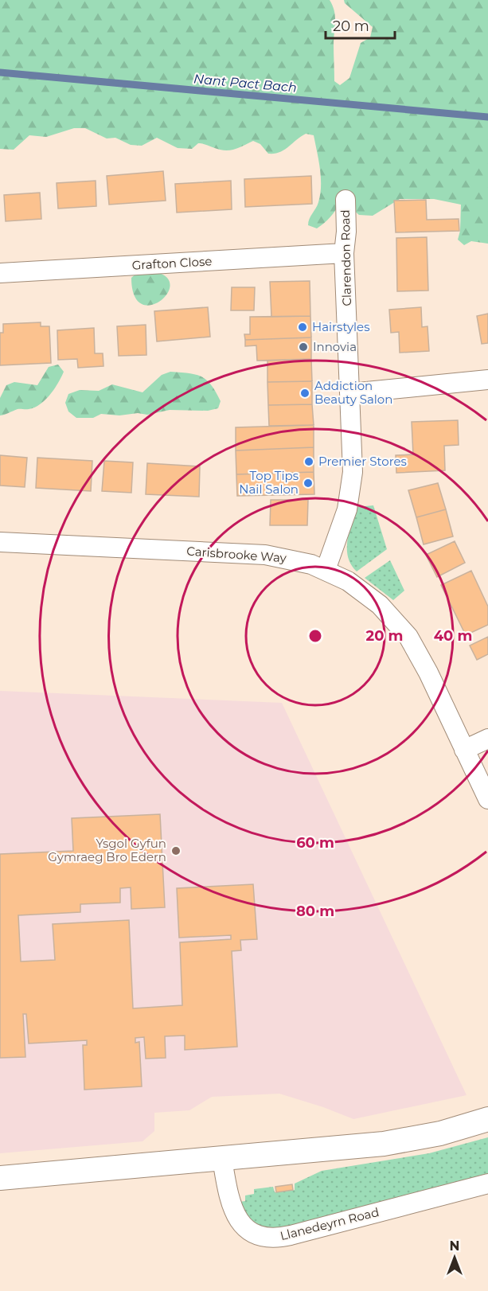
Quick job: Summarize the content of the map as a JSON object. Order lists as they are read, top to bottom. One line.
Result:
{"streets":{"street":["Clarendon Road","Grafton Close","Carisbrooke Way","Llanedeyrn Road"]},"crossings":[["Clarendon Road","Grafton Close"],["Clarendon Road","Carisbrooke Way"]],"water":["Nant Pact Bach"],"places":["Hairstyles","Innovia","Addiction Beauty Salon","Premier Stores","Top Tips Nail Salon","Ysgol Gyfun Gymraeg Bro Edern"],"scale_bar":"20 m","north":"top","rings":["20 m","40 m","60 m","80 m"]}
